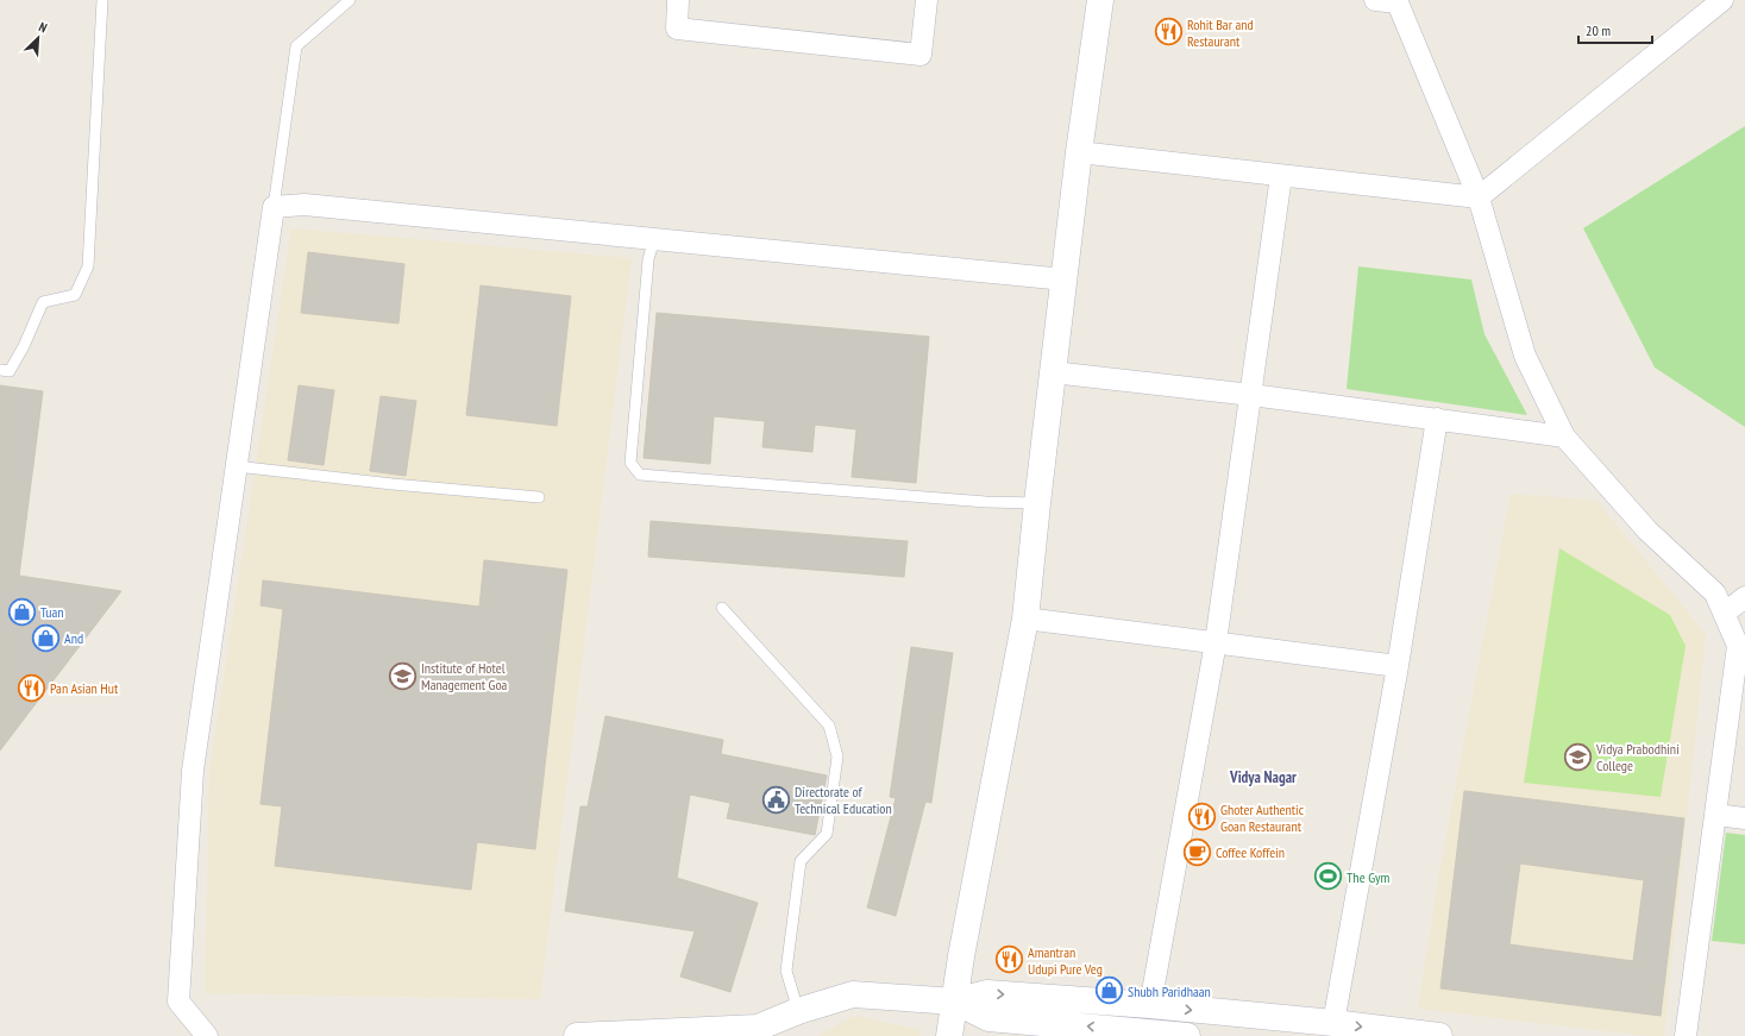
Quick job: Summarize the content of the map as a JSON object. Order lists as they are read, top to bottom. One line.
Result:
{"districts":["Vidya Nagar"],"places":{"restaurant":["Rohit Bar and Restaurant","Pan Asian Hut","Ghoter Authentic Goan Restaurant","Amantran Udupi Pure Veg"],"shop":["Tuan","And","Shubh Paridhaan"],"school or university":["Institute of Hotel Management Goa","Vidya Prabodhini College"],"public building":["Directorate of Technical Education"],"cafe":["Coffee Koffein"],"sports":["The Gym"]},"scale_bar":"20 m","north":"top right"}
